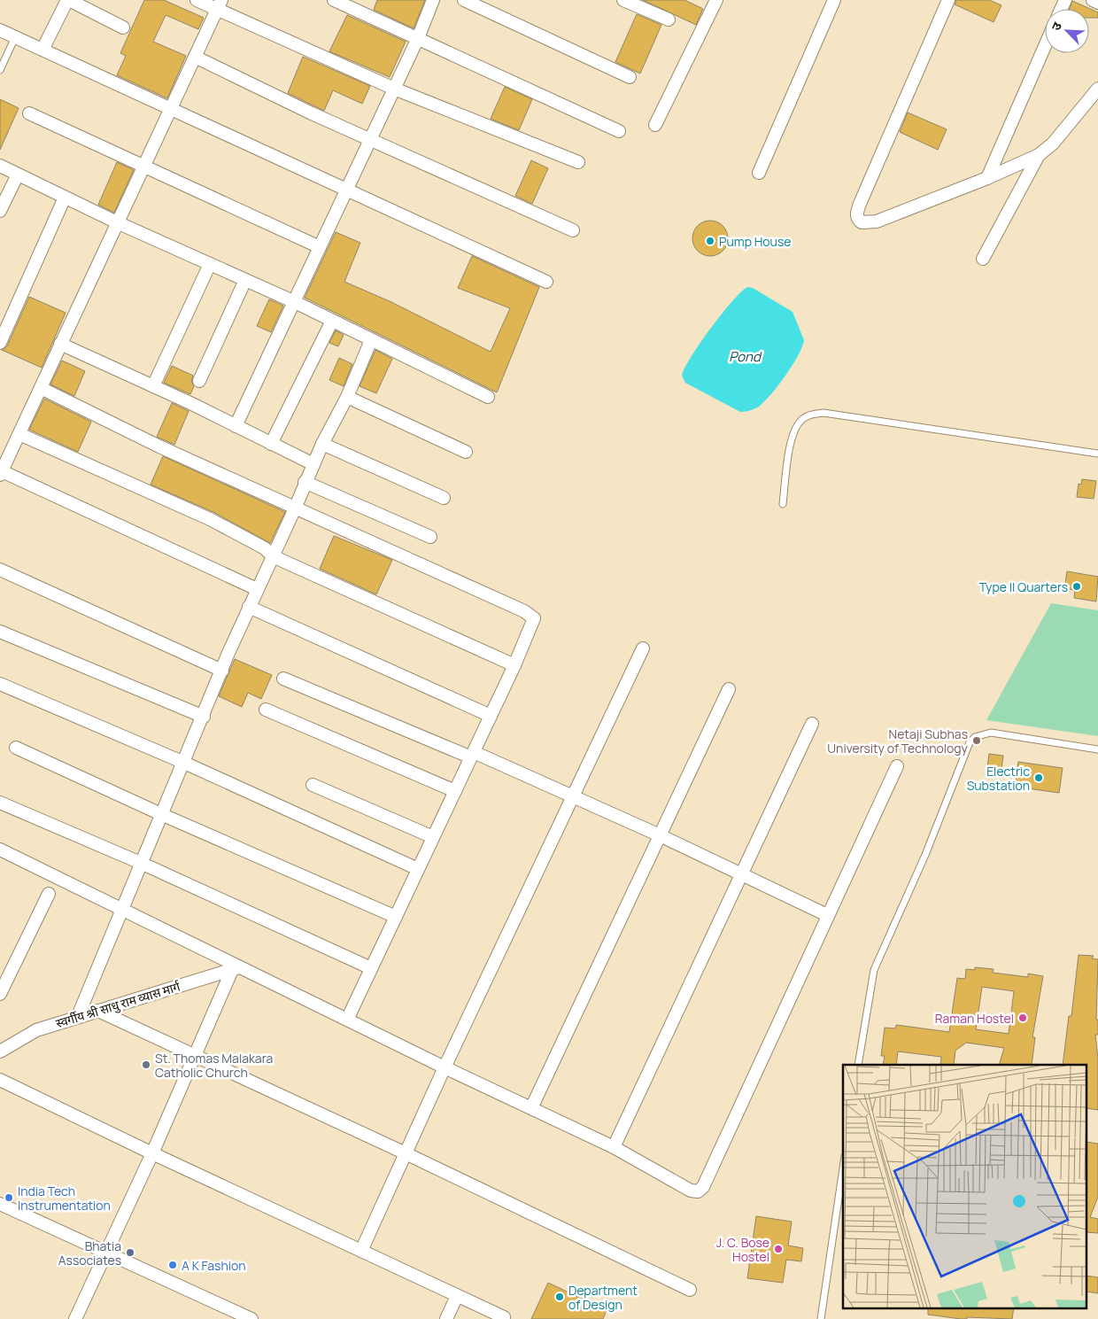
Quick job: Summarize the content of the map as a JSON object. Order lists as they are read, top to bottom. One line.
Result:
{"streets":{"street":["स्वर्गीय श्री साधु राम व्यास मार्ग"]},"water":["Pond"],"places":["Pump House","Type II Quarters","Netaji Subhas University of Technology","Electric Substation","Raman Hostel","St. Thomas Malakara Catholic Church","India Tech Instrumentation","J. C. Bose Hostel","Bhatia Associates","A K Fashion","Department of Design"],"north":"top left"}
